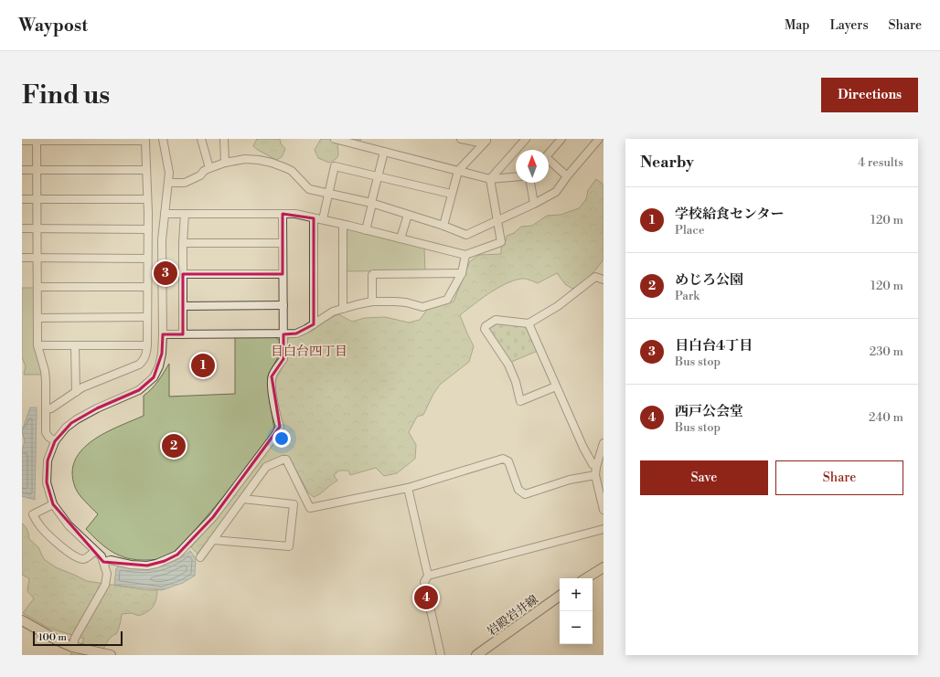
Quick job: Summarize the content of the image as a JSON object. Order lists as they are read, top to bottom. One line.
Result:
{"streets":{"main road":["岩殿岩井線"]},"districts":["目白台四丁目"],"scale_bar":"100 m","north":"top","page":{"header":"Waypost","nav":["Map","Layers","Share"],"buttons":["Directions",["Save","Share"]],"title":"Find us","heading":["Nearby","4 results"],"list":[{"mark":"1","name":"学校給食センター","note":"Place","value":"120 m"},{"mark":"2","name":"めじろ公園","note":"Park","value":"120 m"},{"mark":"3","name":"目白台4丁目","note":"Bus stop","value":"230 m"},{"mark":"4","name":"西戸公会堂","note":"Bus stop","value":"240 m"}],"pins":["3","1","2","4"],"map_buttons":["+","−"],"scale":"100 m"}}
